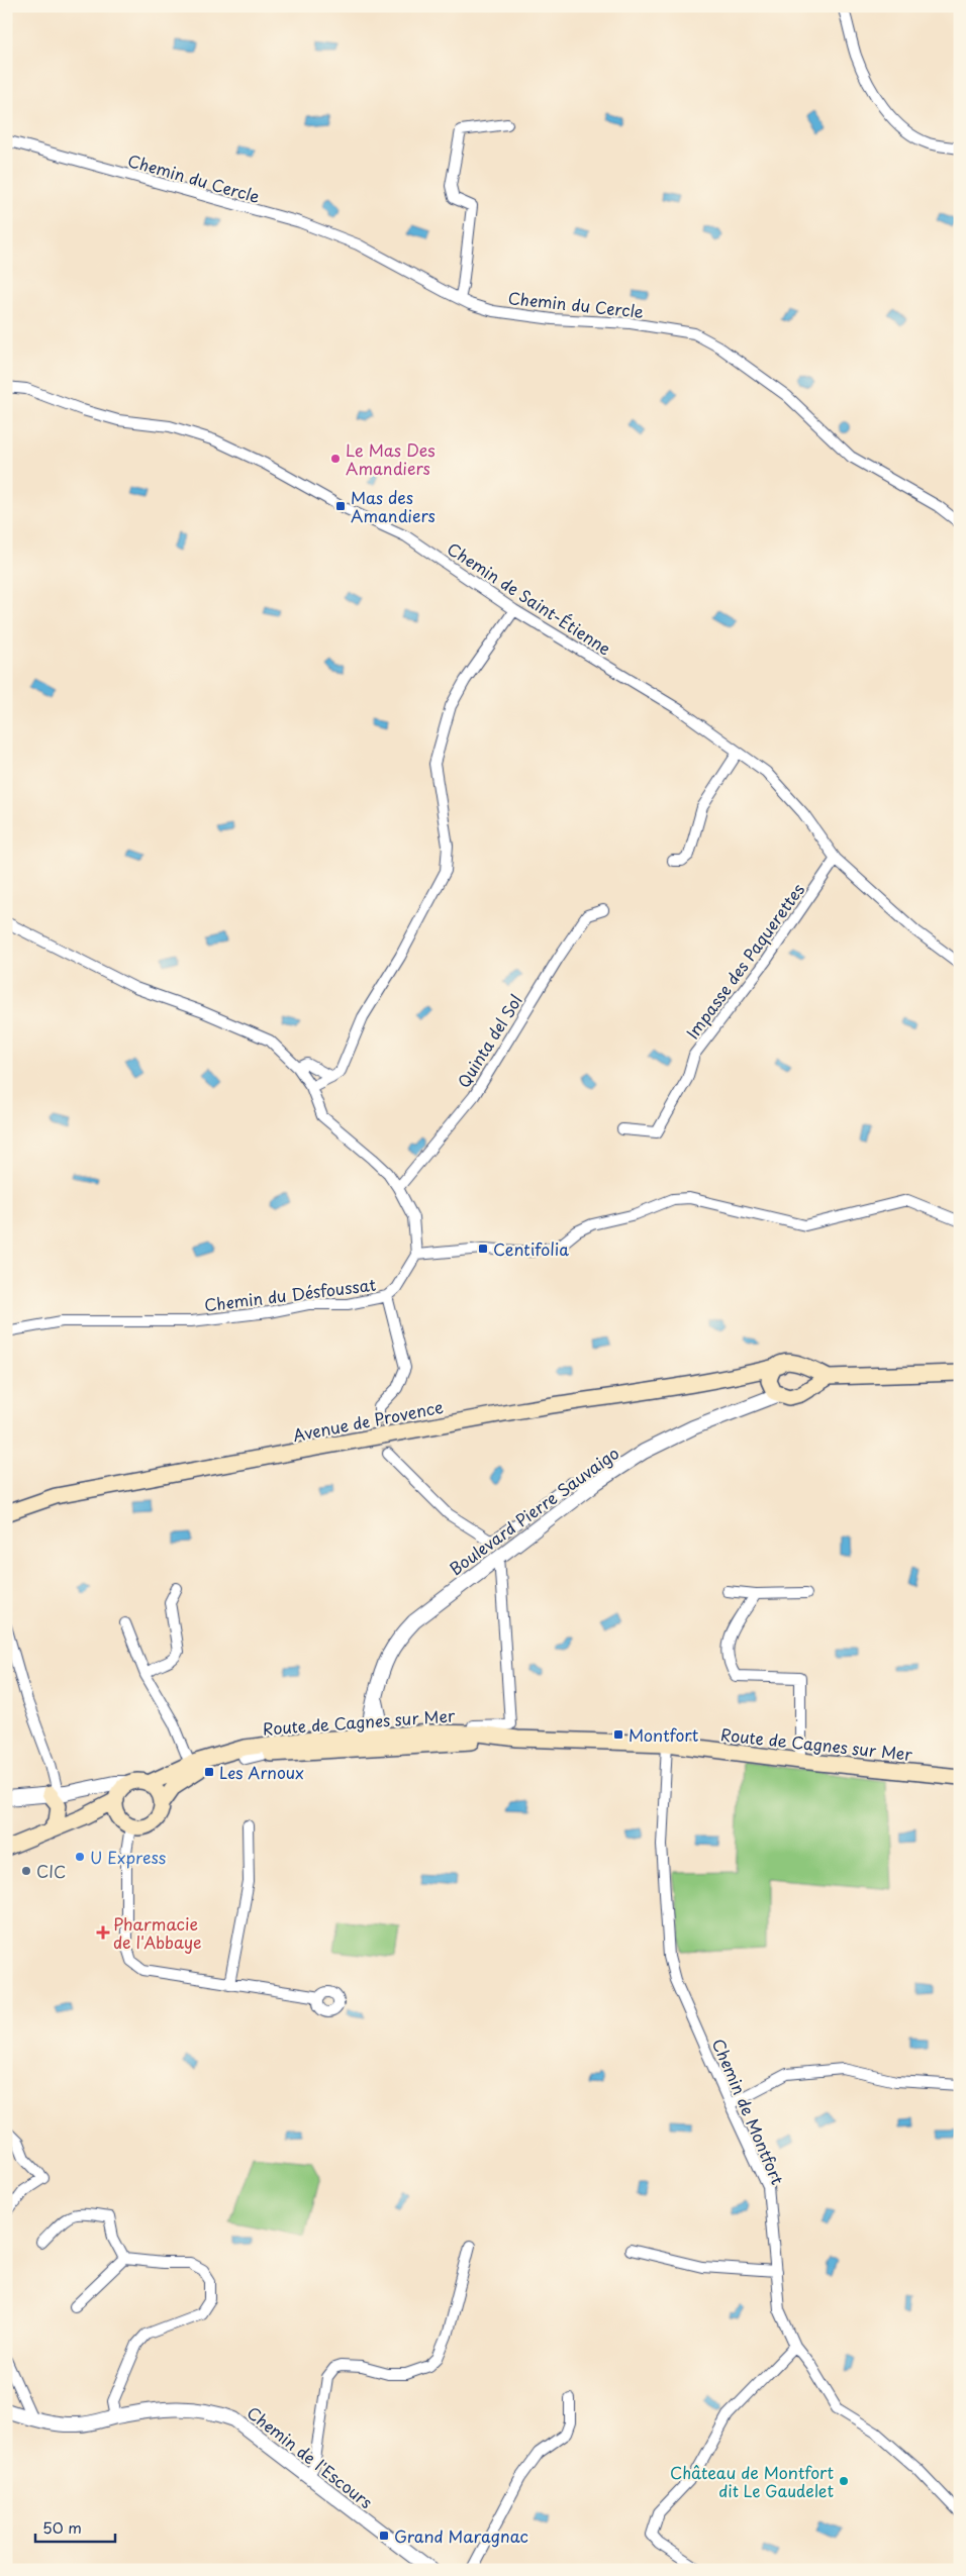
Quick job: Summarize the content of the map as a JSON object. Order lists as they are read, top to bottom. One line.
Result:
{"streets":{"main road":["Avenue de Provence","Route de Cagnes sur Mer"],"street":["Chemin du Cercle","Chemin de Saint-Étienne","Impasse des Paquerettes","Quinta del Sol","Chemin du Désfoussat","Boulevard Pierre Sauvaigo","Chemin de Montfort","Chemin de l'Escours"]},"crossings":[["Chemin de Saint-Étienne","Impasse des Paquerettes"],["Avenue de Provence","Boulevard Pierre Sauvaigo"],["Boulevard Pierre Sauvaigo","Route de Cagnes sur Mer"],["Route de Cagnes sur Mer","Chemin de Montfort"]],"places":{"other":["Le Mas Des Amandiers","U Express","CIC","Château de Montfort dit Le Gaudelet"],"transit":["Mas des Amandiers","Centifolia","Montfort","Les Arnoux","Grand Maragnac"],"health":["Pharmacie de l'Abbaye"]},"scale_bar":"50 m"}
